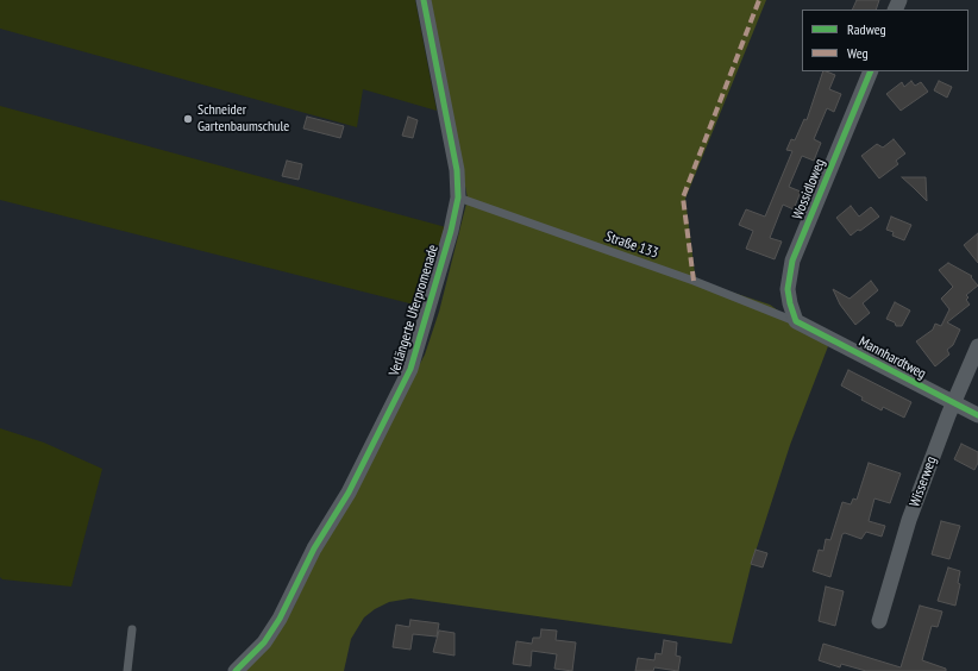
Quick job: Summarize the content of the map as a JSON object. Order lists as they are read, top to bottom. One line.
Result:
{"streets":{"street":["Wossidloweg","Verlängerte Uferpromenade","Mannhardtweg","Wisserweg"],"lane":["Straße 133"]},"crossings":[["Wossidloweg","Straße 133"],["Wossidloweg","Mannhardtweg"],["Straße 133","Verlängerte Uferpromenade"],["Straße 133","Mannhardtweg"],["Mannhardtweg","Wisserweg"]],"places":["Schneider Gartenbaumschule"],"legend":["Radweg","Weg"]}
